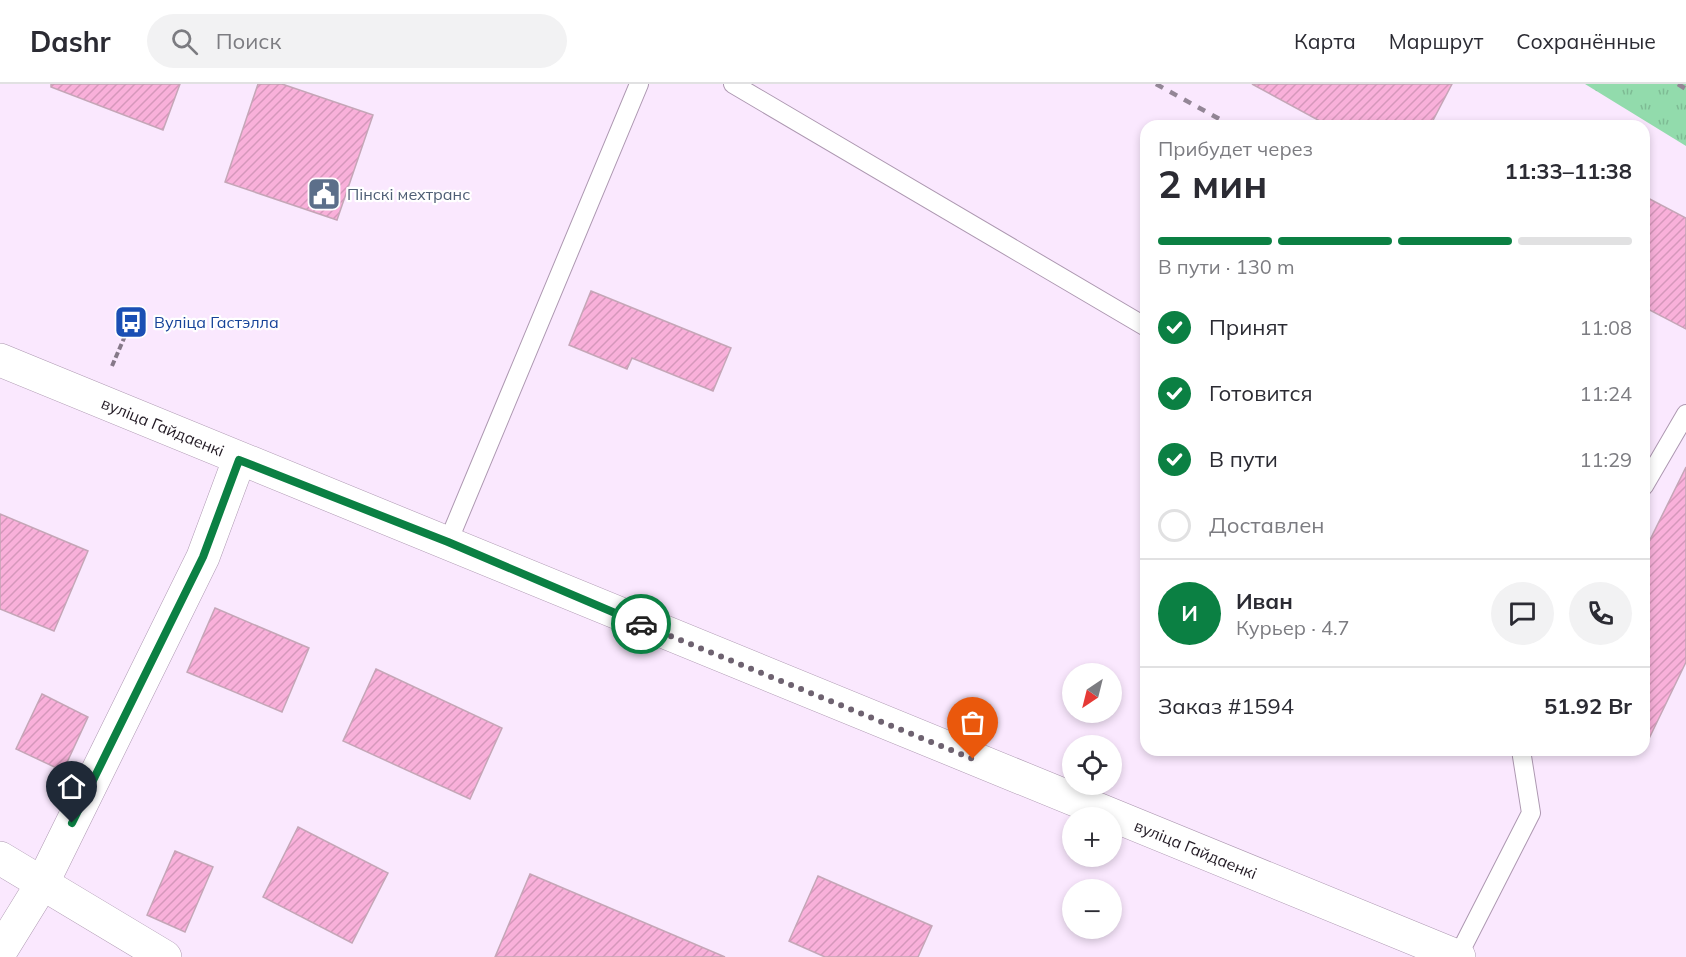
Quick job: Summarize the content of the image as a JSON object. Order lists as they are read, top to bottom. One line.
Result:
{"streets":{"street":["вуліца Гайдаенкі"]},"places":{"public building":["Пінскі мехтранс"],"bus stop":["Вуліца Гастэлла"]},"north":"bottom left","page":{"header":"Dashr","search":"Поиск","nav":["Карта","Маршрут","Сохранённые"],"heading":["2 мин","Прибудет через","11:33–11:38"],"panel":["Иван","Курьер · 4.7","Заказ #1594","51.92 Br"],"bar":"В пути · 130 m","list":[["Принят","11:08"],["Готовится","11:24"],["В пути","11:29"],"Доставлен"],"round":"И","map_buttons":["+","−"]}}
